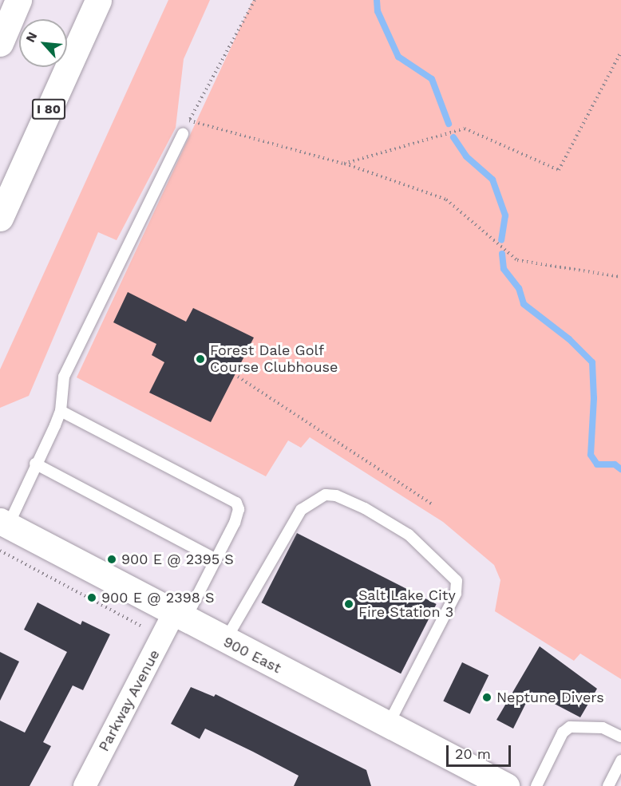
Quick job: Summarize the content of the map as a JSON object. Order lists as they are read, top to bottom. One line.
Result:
{"streets":{"main road":["I 80","900 East"],"street":["Parkway Avenue"]},"crossings":[["900 East","Parkway Avenue"]],"places":["Forest Dale Golf Course Clubhouse","900 E @ 2395 S","900 E @ 2398 S","Salt Lake City Fire Station 3","Neptune Divers"],"scale_bar":"20 m","north":"top left"}
